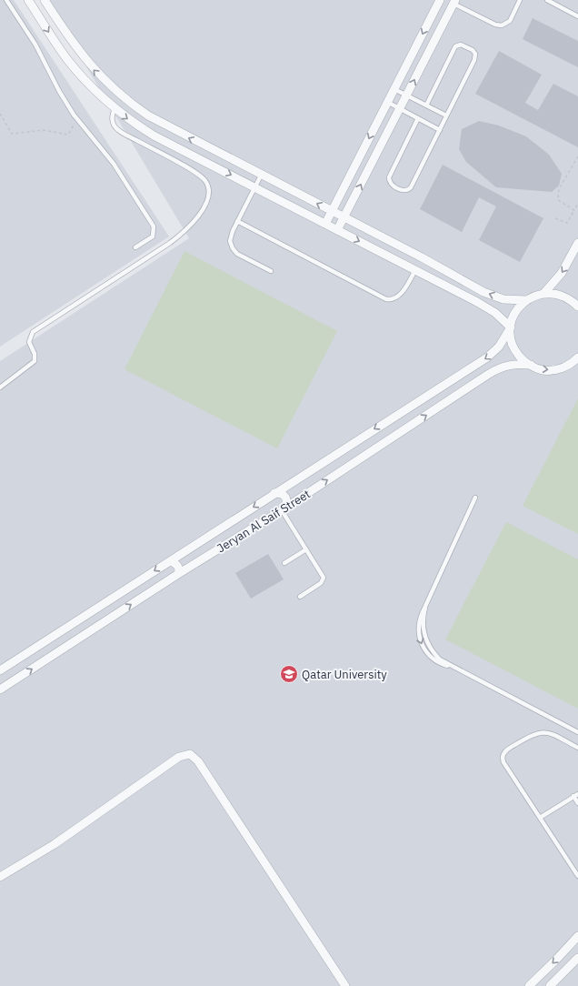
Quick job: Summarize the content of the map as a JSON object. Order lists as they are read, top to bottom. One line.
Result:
{"streets":{"street":["Jeryan Al Saif Street"]},"places":{"school or university":["Qatar University"]}}
